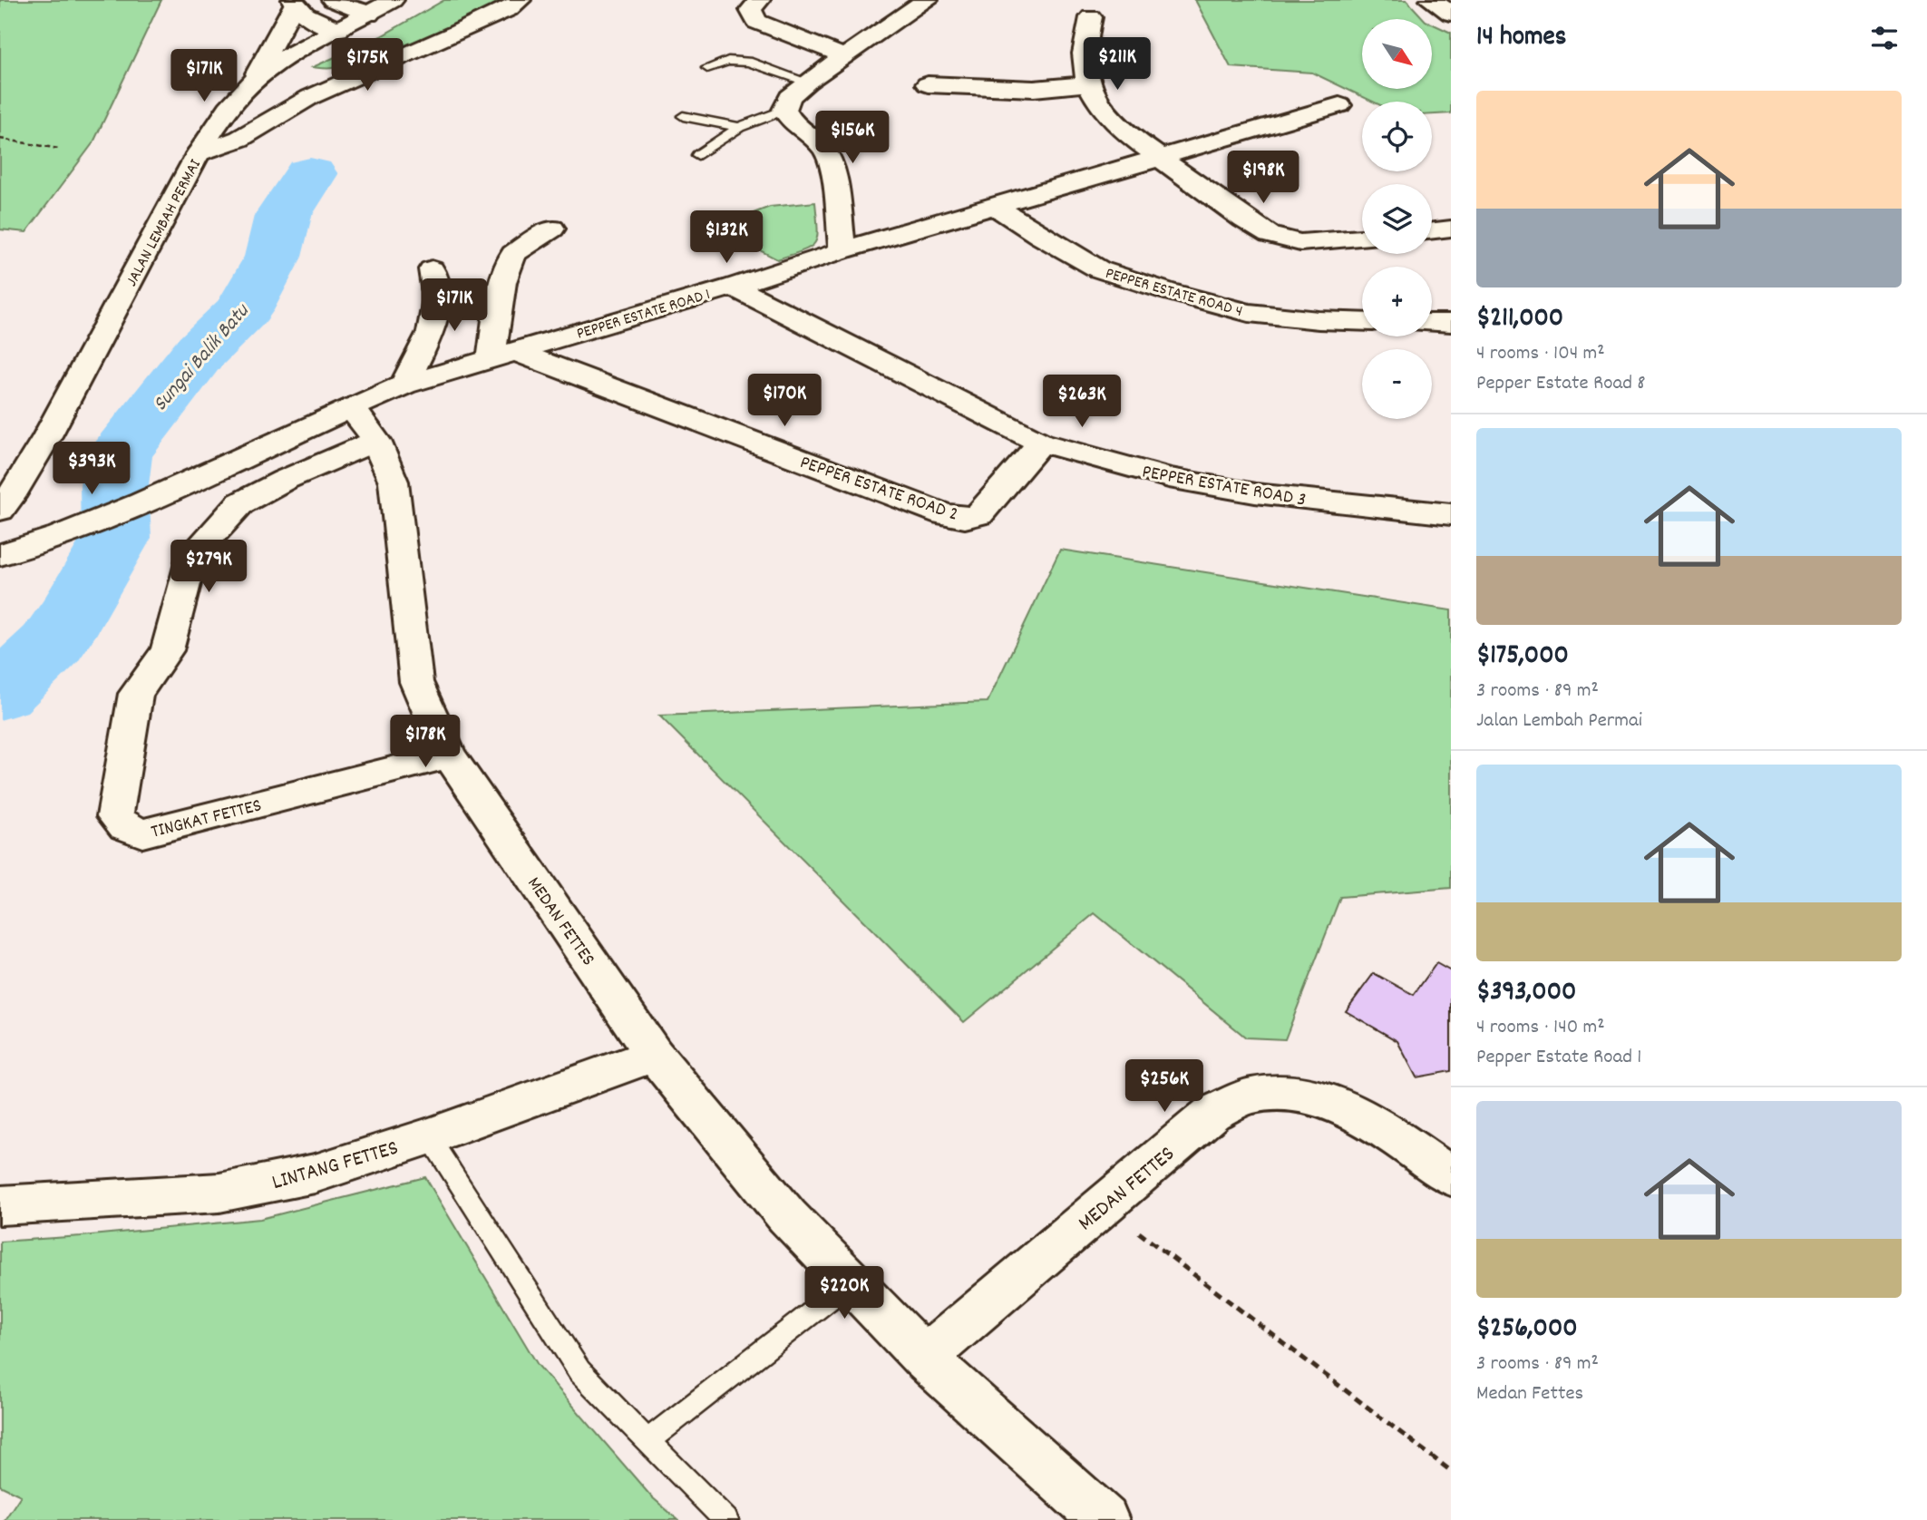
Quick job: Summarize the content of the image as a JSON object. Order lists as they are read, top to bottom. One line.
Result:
{"streets":{"street":["JALAN LEMBAH PERMAI","PEPPER ESTATE ROAD 4","PEPPER ESTATE ROAD 1","PEPPER ESTATE ROAD 3","PEPPER ESTATE ROAD 2","TINGKAT FETTES","MEDAN FETTES","LINTANG FETTES"]},"crossings":[["PEPPER ESTATE ROAD 4","PEPPER ESTATE ROAD 1"],["PEPPER ESTATE ROAD 1","PEPPER ESTATE ROAD 3"],["PEPPER ESTATE ROAD 1","PEPPER ESTATE ROAD 2"],["PEPPER ESTATE ROAD 1","MEDAN FETTES"],["PEPPER ESTATE ROAD 3","PEPPER ESTATE ROAD 2"],["TINGKAT FETTES","MEDAN FETTES"],["MEDAN FETTES","LINTANG FETTES"]],"water":["Sungai Balik Batu"],"north":"bottom right","page":{"heading":"14 homes","map_buttons":["+","−"],"price":["$211K","$175K","$171K","$156K","$198K","$132K","$171K","$170K","$263K","$393K","$279K","$178K","$256K","$220K"],"list":[{"name":"$211,000","note":"4 rooms · 104 m² · Pepper Estate Road 8"},{"name":"$175,000","note":"3 rooms · 89 m² · Jalan Lembah Permai"},{"name":"$393,000","note":"4 rooms · 140 m² · Pepper Estate Road 1"},{"name":"$256,000","note":"3 rooms · 89 m² · Medan Fettes"}]}}
